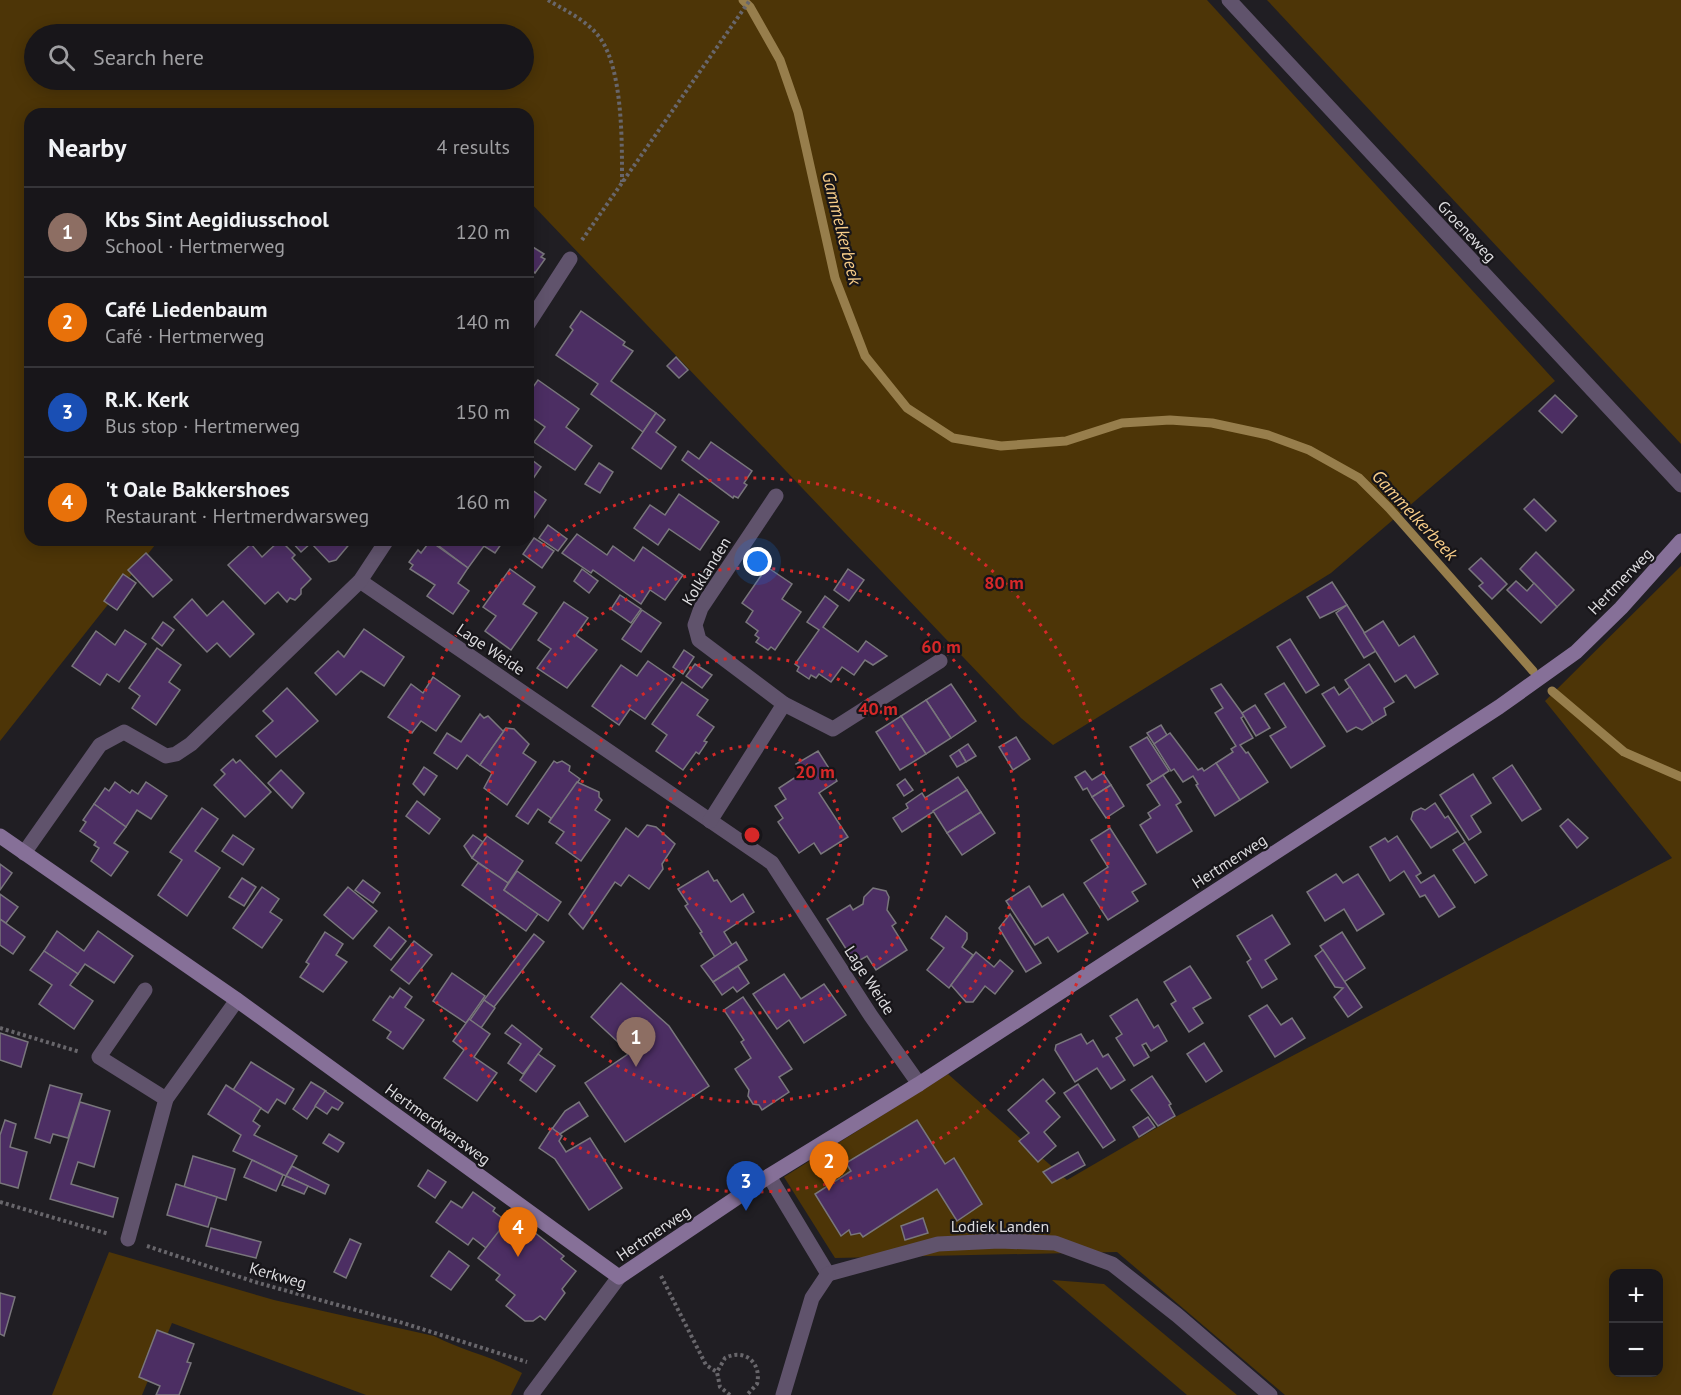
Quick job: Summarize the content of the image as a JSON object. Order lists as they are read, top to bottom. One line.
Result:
{"streets":{"street":["Groeneweg","Kolklanden","Hertmerweg","Lage Weide","Hertmerdwarsweg","Lodiek Landen"],"path":["Kerkweg"]},"crossings":[["Hertmerweg","Lage Weide"],["Hertmerweg","Hertmerdwarsweg"],["Hertmerweg","Kerkweg"]],"water":["Gammelkerbeek"],"page":{"search":"Search here","heading":["Nearby","4 results"],"list":[{"mark":"1","name":"Kbs Sint Aegidiusschool","note":"School · Hertmerweg","value":"120 m"},{"mark":"2","name":"Café Liedenbaum","note":"Café · Hertmerweg","value":"140 m"},{"mark":"3","name":"R.K. Kerk","note":"Bus stop · Hertmerweg","value":"150 m"},{"mark":"4","name":"'t Oale Bakkershoes","note":"Restaurant · Hertmerdwarsweg","value":"160 m"}],"pins":["1","2","3","4"],"map_buttons":["+","−"]},"rings":["80 m","60 m","40 m","20 m"]}
